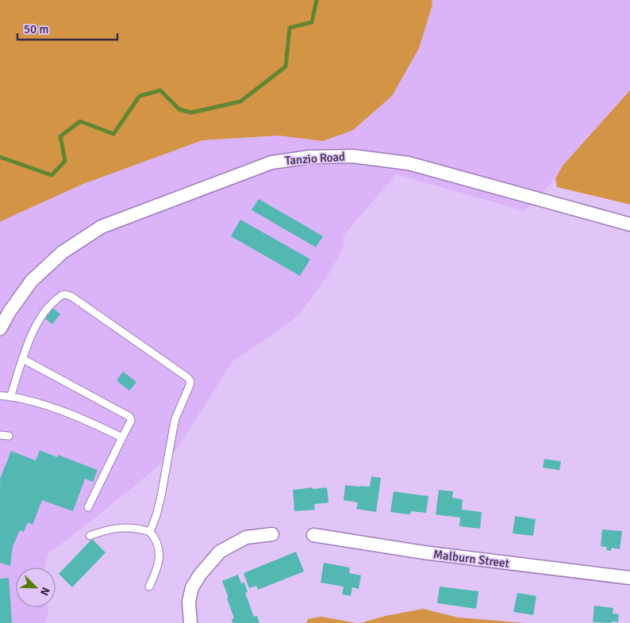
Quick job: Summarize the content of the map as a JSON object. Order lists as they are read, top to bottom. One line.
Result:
{"streets":{"street":["Tanzio Road","Malburn Street"]},"scale_bar":"50 m","north":"bottom right"}
